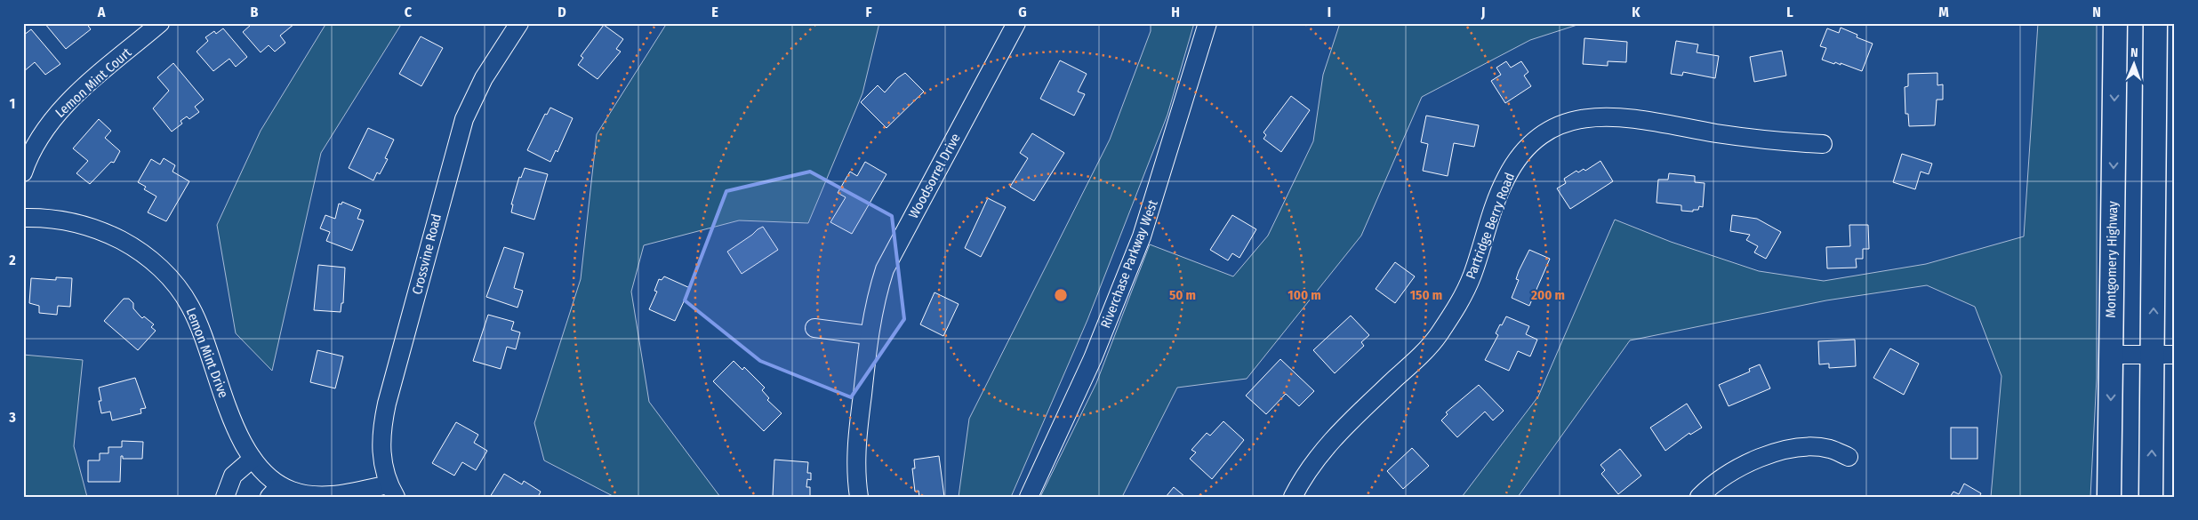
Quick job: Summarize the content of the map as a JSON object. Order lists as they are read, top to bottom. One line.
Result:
{"streets":{"main road":["Montgomery Highway"],"street":["Lemon Mint Court","Woodsorrel Drive","Partridge Berry Road","Crossvine Road","Riverchase Parkway West","Lemon Mint Drive"]},"crossings":[["Crossvine Road","Lemon Mint Drive"]],"north":"top","grid":{"columns":["A","B","C","D","E","F","G","H","I","J","K","L","M","N"],"rows":["1","2","3"]},"rings":["50 m","100 m","150 m","200 m"]}
